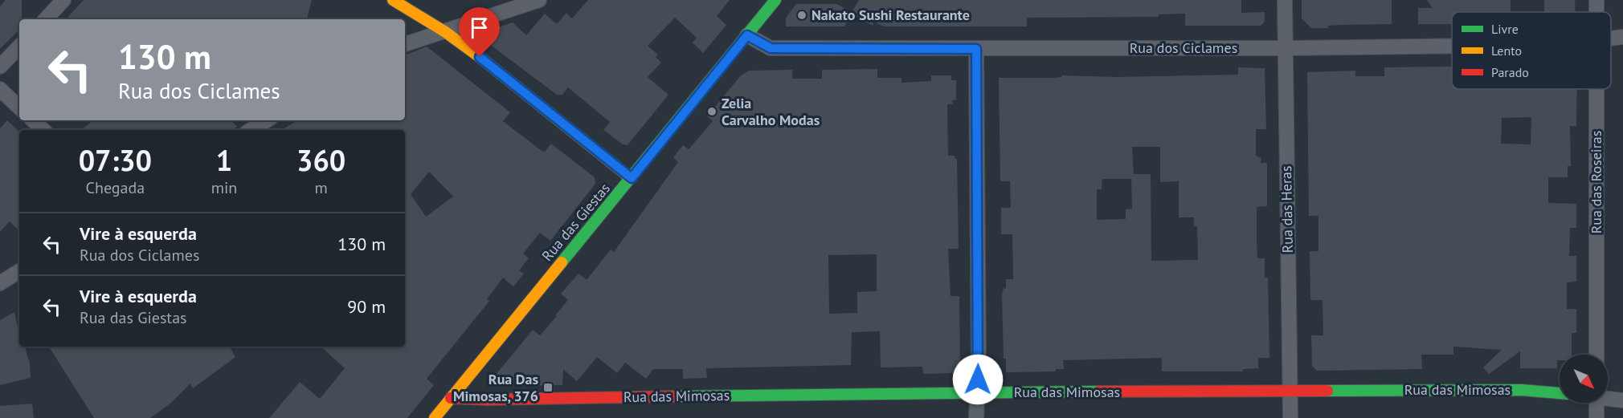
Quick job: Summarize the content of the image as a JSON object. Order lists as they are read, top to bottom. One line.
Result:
{"streets":{"street":["Rua dos Ciclames","Rua das Roseiras","Rua das Heras","Rua das Giestas","Rua das Mimosas"]},"crossings":[["Rua dos Ciclames","Rua das Heras"],["Rua dos Ciclames","Rua das Giestas"],["Rua das Heras","Rua das Mimosas"],["Rua das Giestas","Rua das Mimosas"]],"places":{"other":["Nakato Sushi Restaurante","Zelia Carvalho Modas"],"transit":["Rua Das Mimosas, 376"]},"legend":["Livre","Lento","Parado"],"north":"bottom right","page":{"turn":["130 m","Rua dos Ciclames"],"eta":["07:30","Chegada","1","min","360","m"],"list":[{"name":"Vire à esquerda","note":"Rua dos Ciclames","value":"130 m"},{"name":"Vire à esquerda","note":"Rua das Giestas","value":"90 m"}]}}
